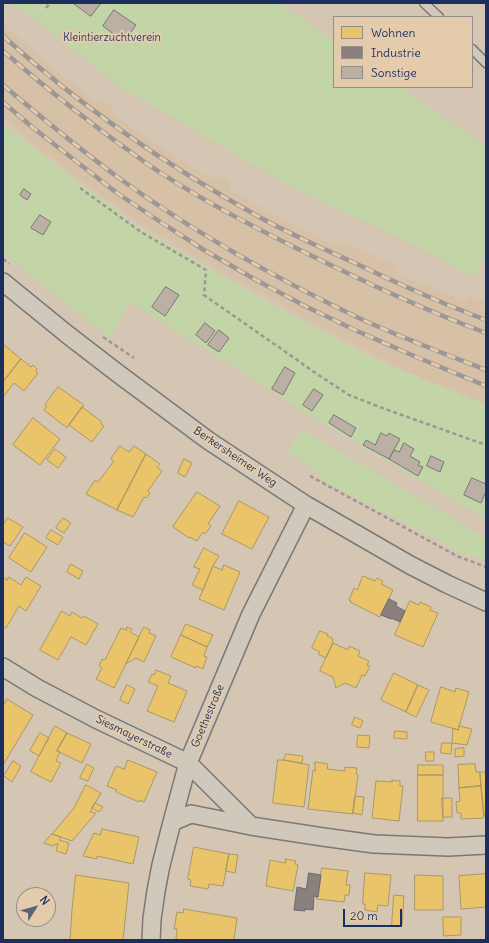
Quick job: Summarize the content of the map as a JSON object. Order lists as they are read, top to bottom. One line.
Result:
{"streets":{"street":["Berkersheimer Weg","Goethestraße","Siesmayerstraße"]},"crossings":[["Berkersheimer Weg","Goethestraße"],["Goethestraße","Siesmayerstraße"]],"parks":["Kleintierzuchtverein"],"legend":["Wohnen","Industrie","Sonstige"],"scale_bar":"20 m","north":"top right"}
